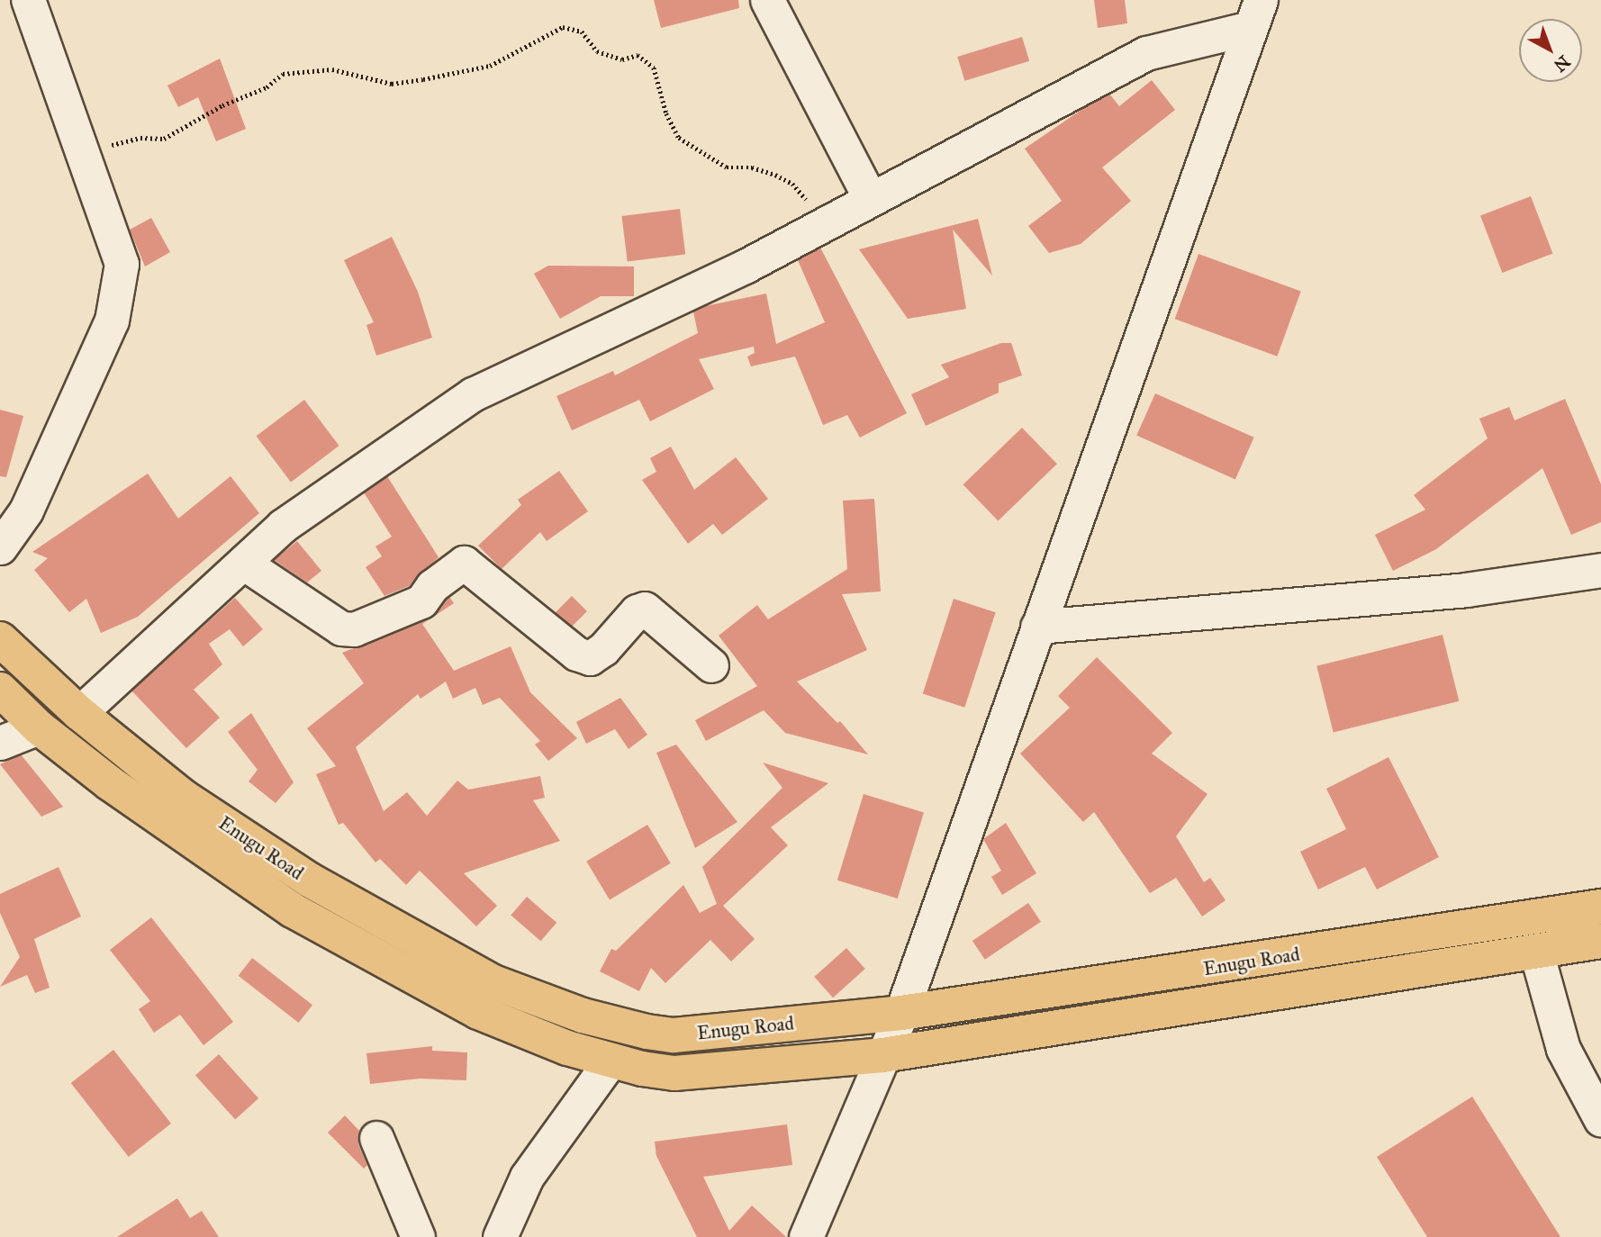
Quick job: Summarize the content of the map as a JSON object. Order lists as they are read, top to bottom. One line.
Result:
{"streets":{"main road":["Enugu Road"]},"north":"bottom right"}
